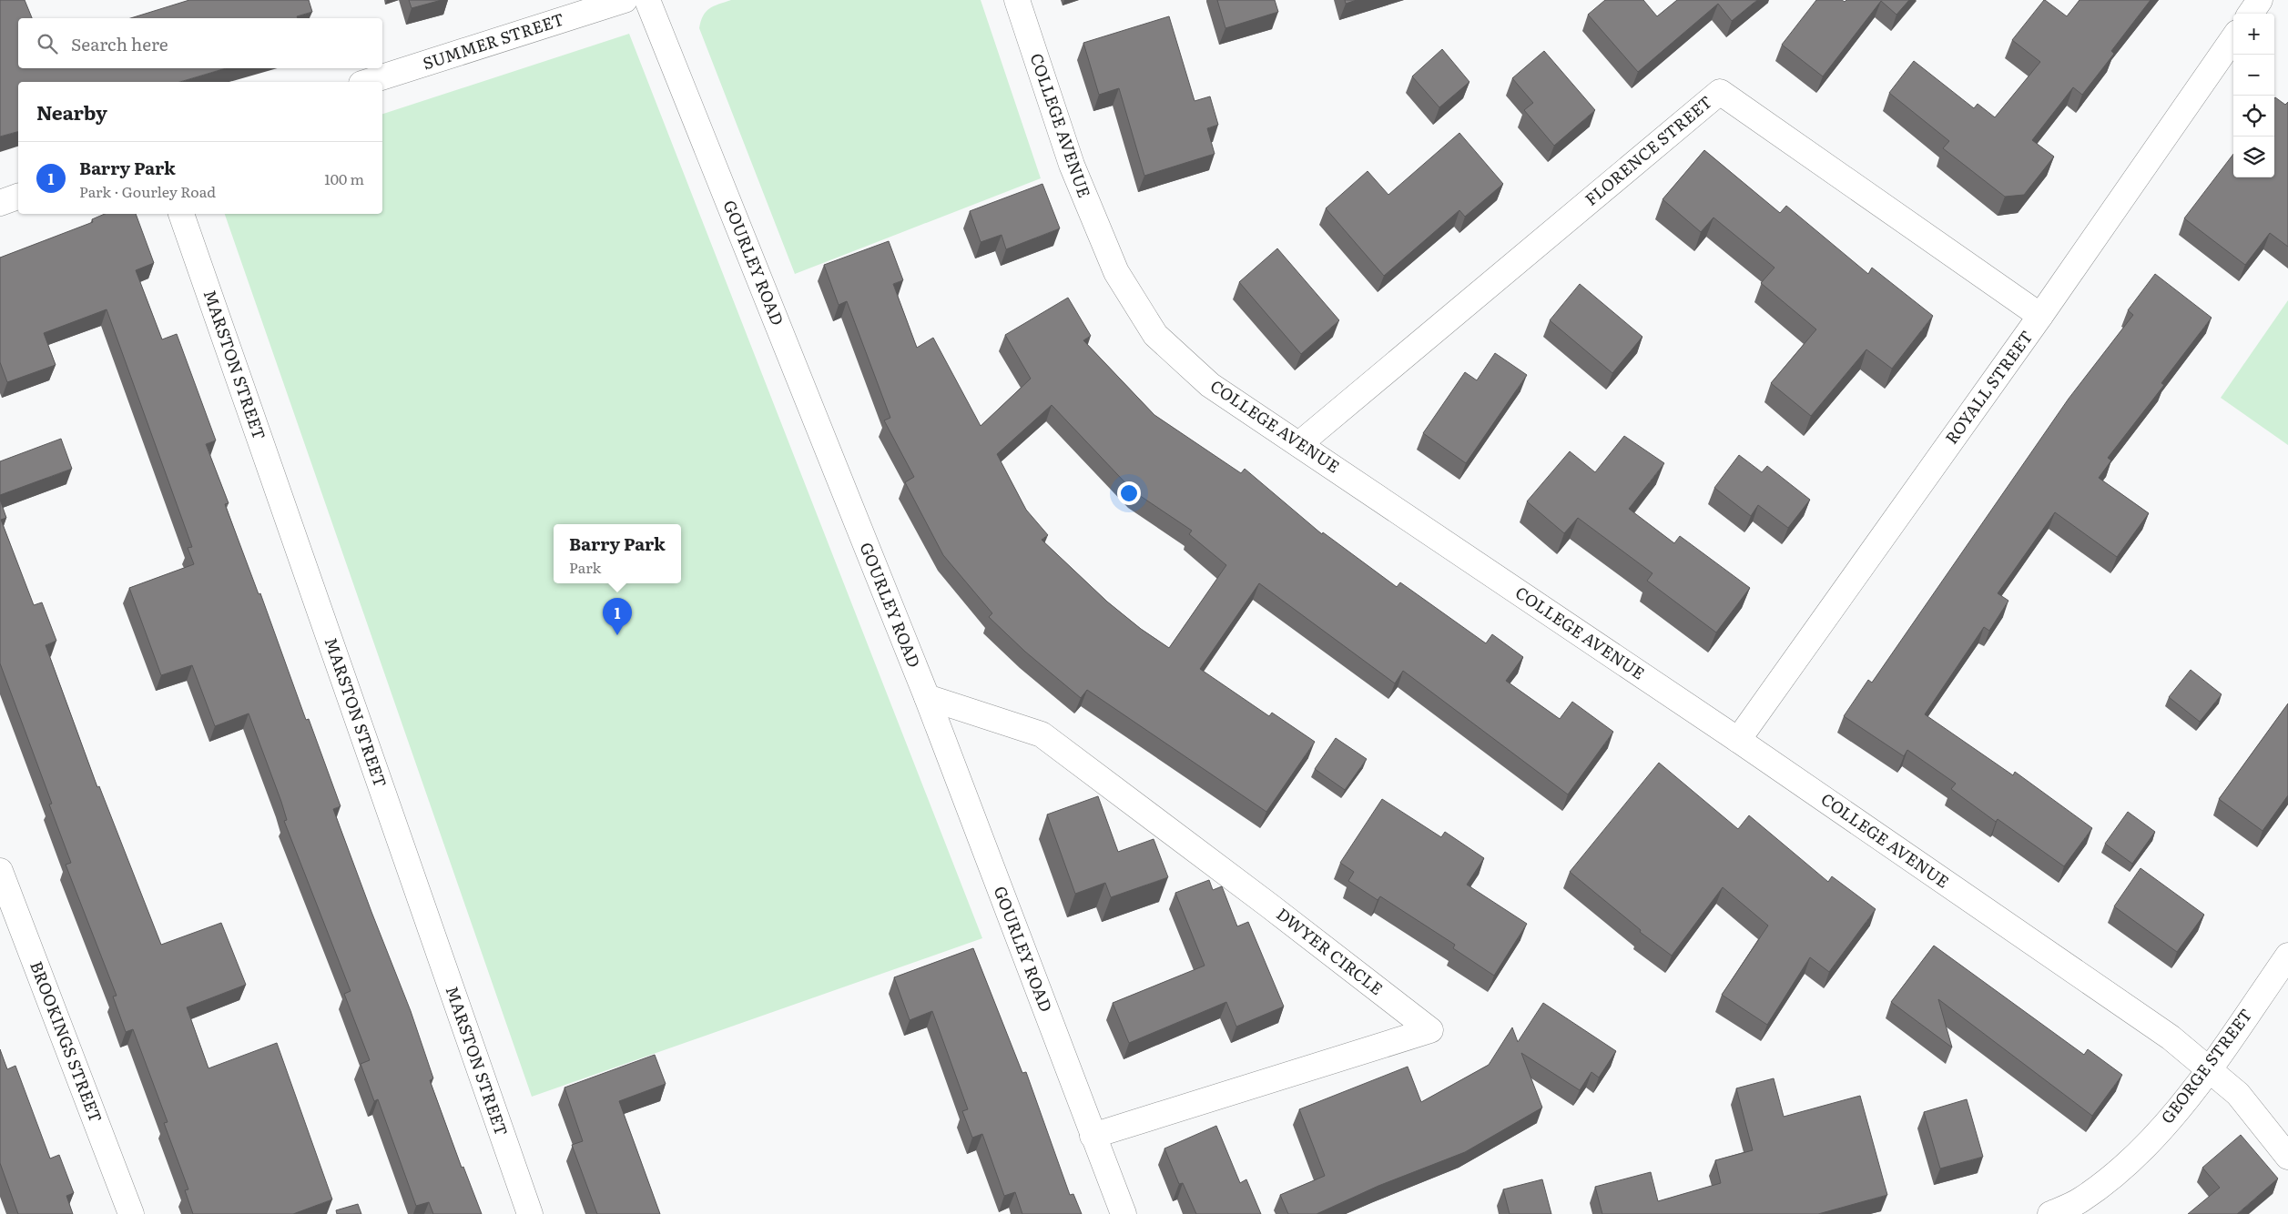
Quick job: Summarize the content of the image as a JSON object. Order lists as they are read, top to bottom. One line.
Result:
{"streets":{"street":["SUMMER STREET","COLLEGE AVENUE","FLORENCE STREET","GOURLEY ROAD","MARSTON STREET","ROYALL STREET","DWYER CIRCLE","BROOKINGS STREET","GEORGE STREET"]},"crossings":[["COLLEGE AVENUE","FLORENCE STREET"],["COLLEGE AVENUE","ROYALL STREET"],["COLLEGE AVENUE","GEORGE STREET"],["FLORENCE STREET","ROYALL STREET"],["GOURLEY ROAD","DWYER CIRCLE"]],"page":{"map_buttons":["+","−"],"search":"Search here","heading":"Nearby","list":[{"mark":"1","name":"Barry Park","note":"Park · Gourley Road","value":"100 m"}],"popup":["Barry Park","Park"],"pins":"1"}}
